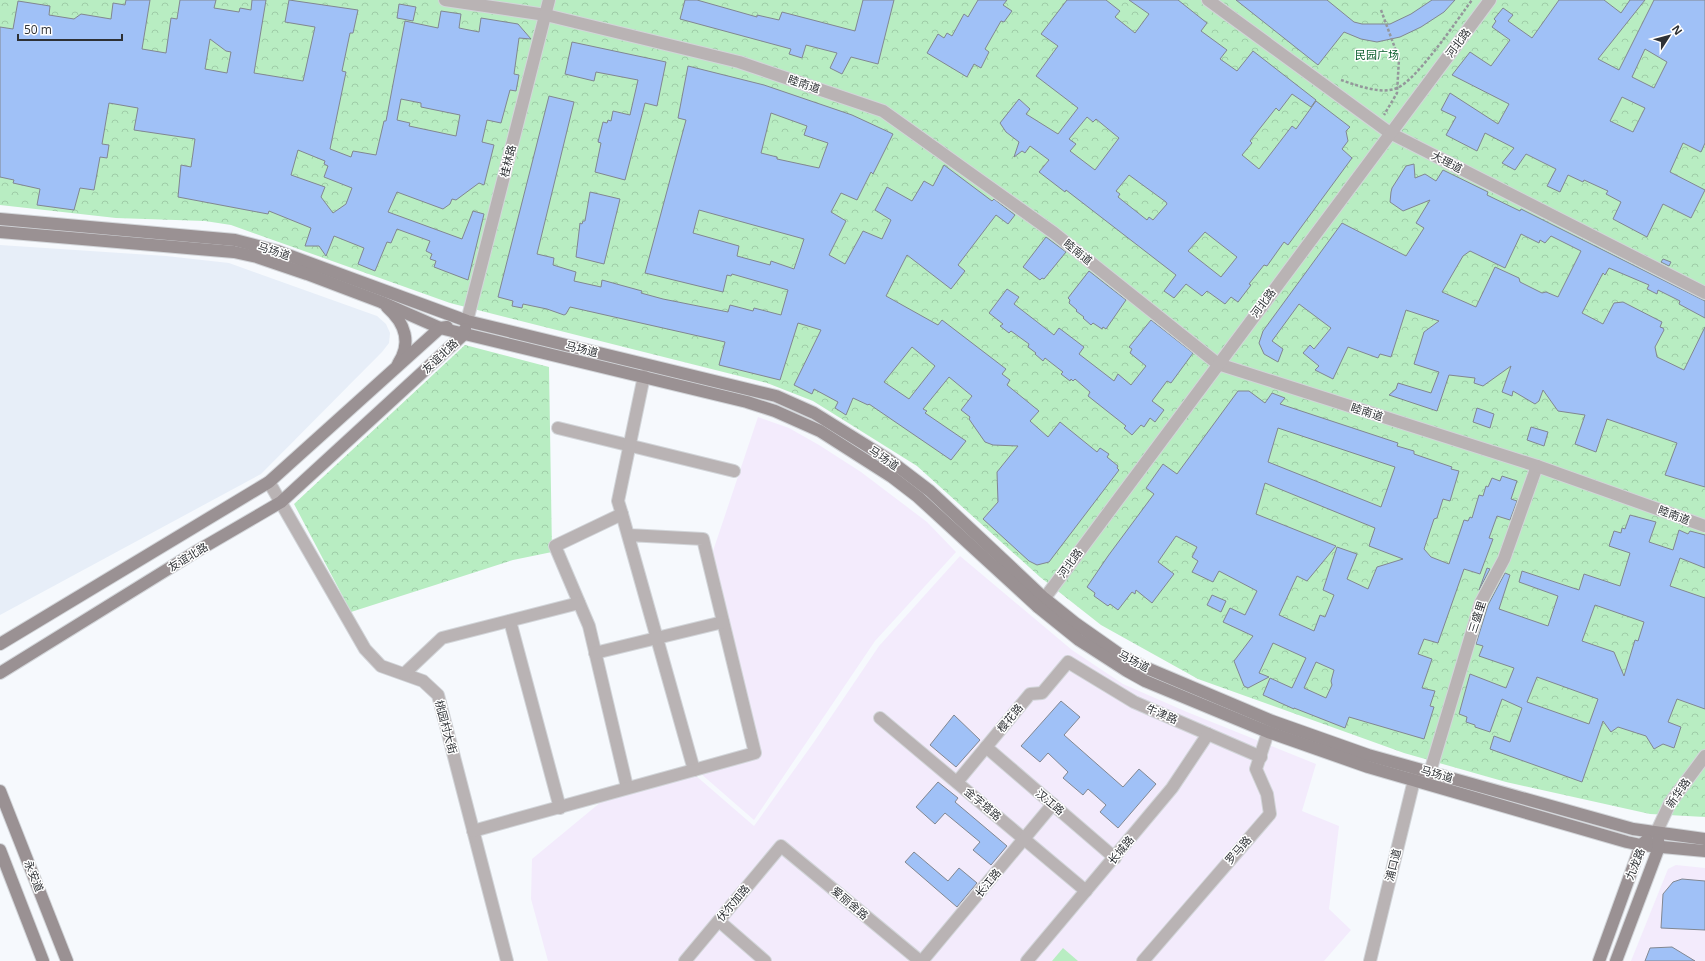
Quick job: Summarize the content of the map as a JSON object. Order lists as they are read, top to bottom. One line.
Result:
{"streets":{"main road":["马场道","友谊北路","九龙路","永安道"],"street":["河北路","睦南道","桂林路","大理道","三盛里","牛津路","樱花路","桃园村大街","新华路","汉江路","金字塔路","长城路","罗马路","浦口道","长江路","伏尔加路","爱丽舍路"]},"crossings":[["河北路","睦南道"],["河北路","大理道"],["河北路","马场道"],["睦南道","桂林路"],["睦南道","三盛里"],["桂林路","马场道"],["桂林路","友谊北路"],["马场道","友谊北路"],["马场道","三盛里"],["马场道","新华路"],["马场道","罗马路"],["马场道","九龙路"],["马场道","浦口道"],["友谊北路","桃园村大街"],["牛津路","樱花路"],["牛津路","长城路"],["牛津路","罗马路"],["樱花路","汉江路"],["樱花路","金字塔路"],["新华路","九龙路"],["汉江路","长城路"],["汉江路","长江路"],["金字塔路","长城路"],["金字塔路","长江路"],["长江路","爱丽舍路"],["伏尔加路","爱丽舍路"]],"parks":["民园广场"],"scale_bar":"50 m","north":"top right"}
